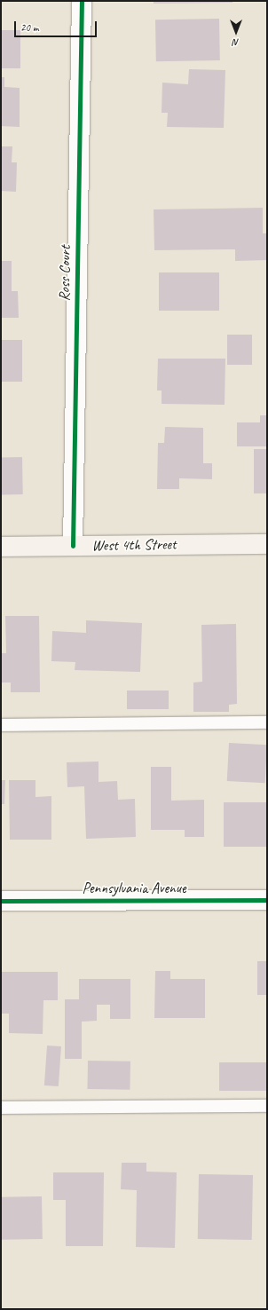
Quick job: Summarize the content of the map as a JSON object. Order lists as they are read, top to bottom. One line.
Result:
{"streets":{"street":["Ross Court","West 4th Street","Pennsylvania Avenue"]},"crossings":[["Ross Court","West 4th Street"]],"scale_bar":"20 m","north":"bottom"}
